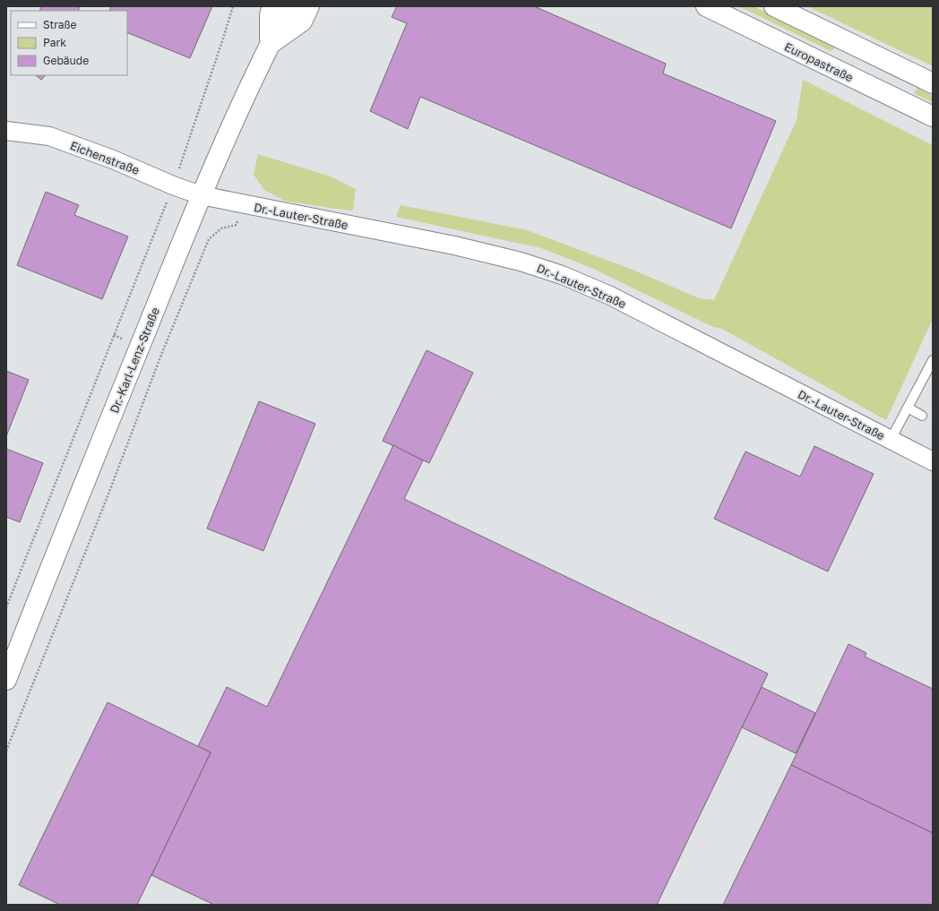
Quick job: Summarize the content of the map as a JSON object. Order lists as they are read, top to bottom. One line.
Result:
{"streets":{"street":["Europastraße","Eichenstraße","Dr.-Lauter-Straße","Dr.-Karl-Lenz-Straße"]},"crossings":[["Eichenstraße","Dr.-Lauter-Straße"],["Eichenstraße","Dr.-Karl-Lenz-Straße"],["Dr.-Lauter-Straße","Dr.-Karl-Lenz-Straße"]],"legend":["Straße","Park","Gebäude"]}
